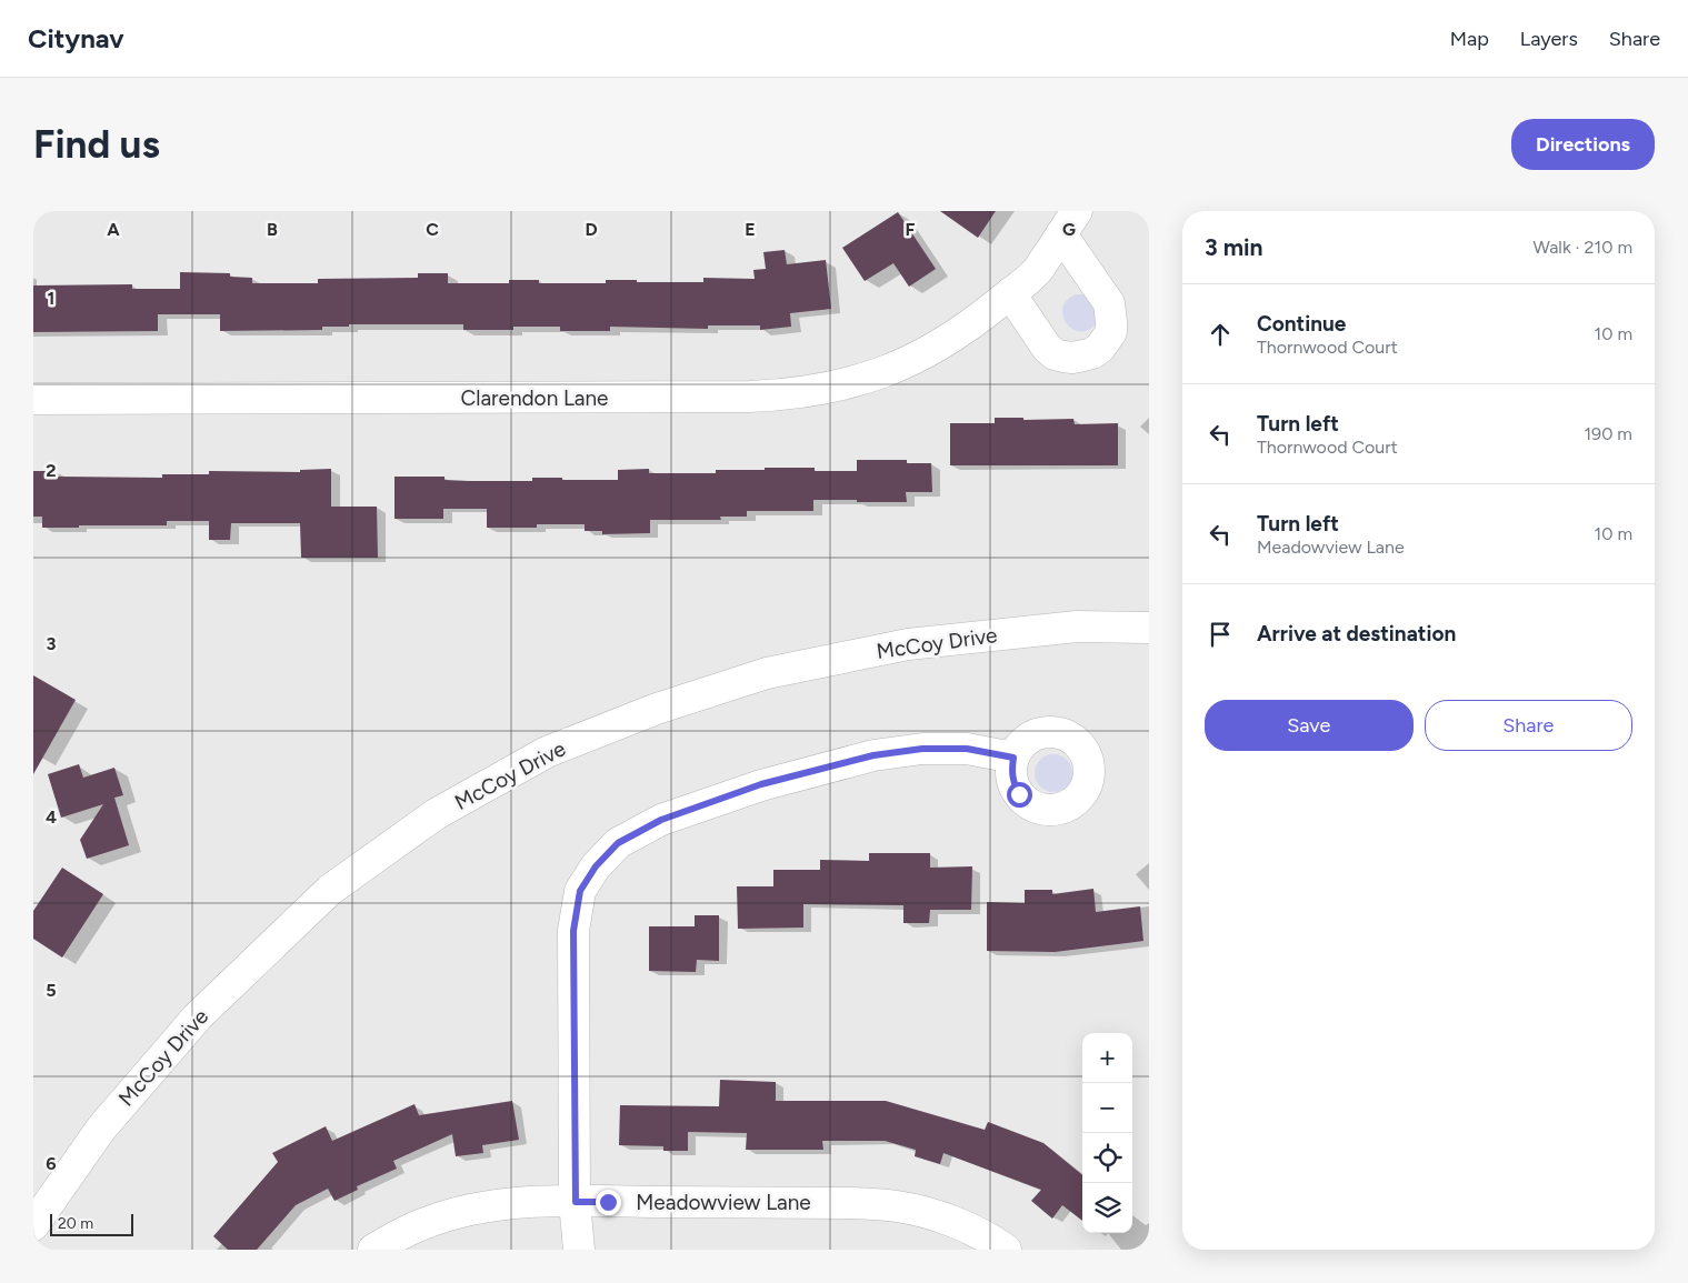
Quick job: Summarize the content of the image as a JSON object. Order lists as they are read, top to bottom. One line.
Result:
{"streets":{"street":["Clarendon Lane","McCoy Drive","Meadowview Lane"]},"scale_bar":"20 m","page":{"header":"Citynav","nav":["Map","Layers","Share"],"buttons":["Directions",["Save","Share"]],"title":"Find us","heading":["3 min","Walk · 210 m"],"list":[["Continue","Thornwood Court","10 m"],["Turn left","Thornwood Court","190 m"],["Turn left","Meadowview Lane","10 m"],"Arrive at destination"],"map_buttons":["+","−"],"scale":"20 m"},"grid":{"columns":["A","B","C","D","E","F","G"],"rows":["1","2","3","4","5","6"]}}
